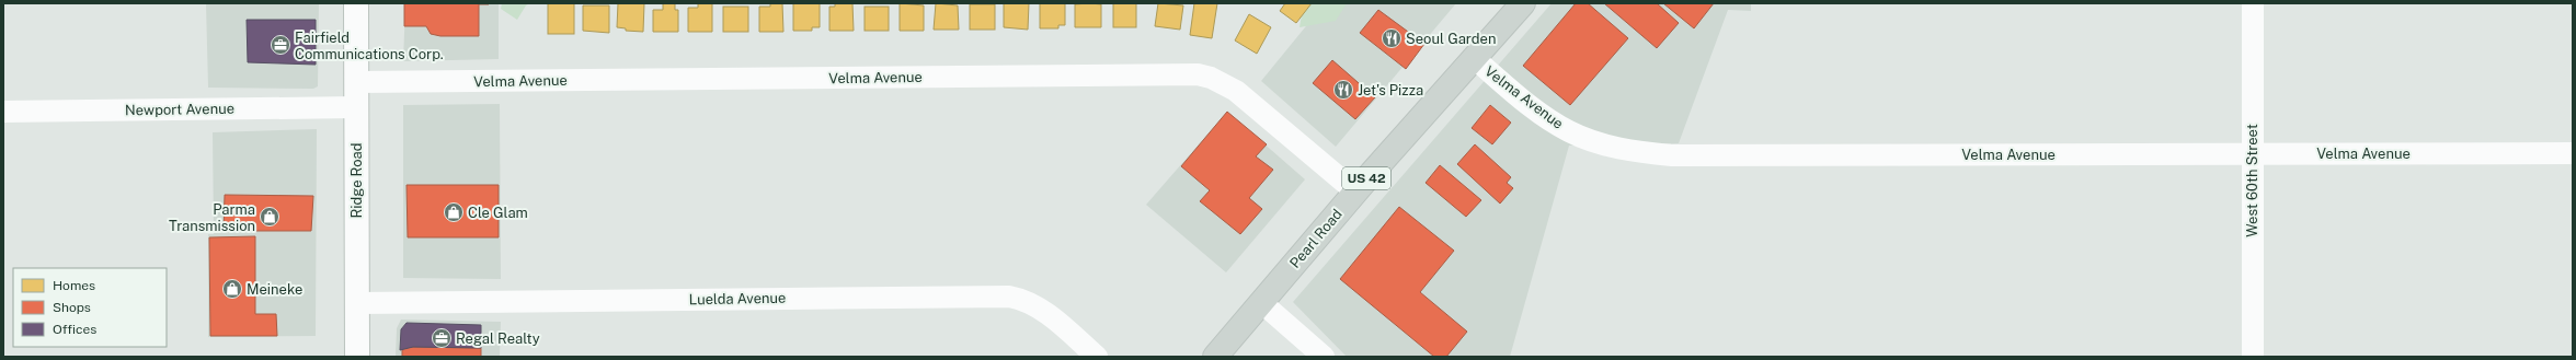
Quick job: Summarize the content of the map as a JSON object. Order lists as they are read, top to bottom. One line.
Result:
{"streets":{"main road":["US 42","Ridge Road","Pearl Road"],"street":["Velma Avenue","Newport Avenue","West 60th Street","Luelda Avenue"]},"crossings":[["Velma Avenue","Ridge Road"],["Velma Avenue","West 60th Street"],["Velma Avenue","Pearl Road"],["Newport Avenue","Ridge Road"],["Ridge Road","Luelda Avenue"]],"places":{"restaurant":["Seoul Garden","Jet's Pizza"],"office":["Fairfield Communications Corp.","Regal Realty"],"shop":["Cle Glam","Parma Transmission","Meineke"]},"legend":["Homes","Shops","Offices"]}
